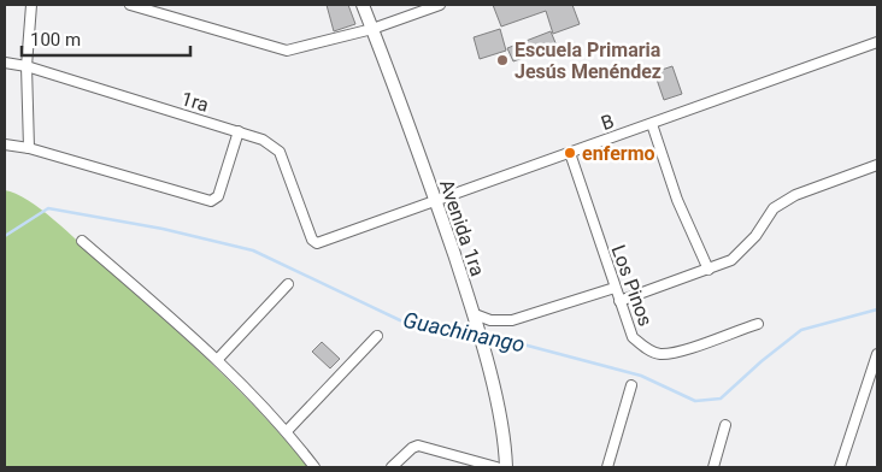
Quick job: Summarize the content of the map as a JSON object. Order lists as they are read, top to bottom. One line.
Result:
{"streets":{"street":["1ra","B","Avenida 1ra","Los Pinos"]},"crossings":[["1ra","B"],["B","Avenida 1ra"],["B","Los Pinos"]],"water":["Guachinango"],"places":["Escuela Primaria Jesús Menéndez","enfermo"],"scale_bar":"100 m"}
